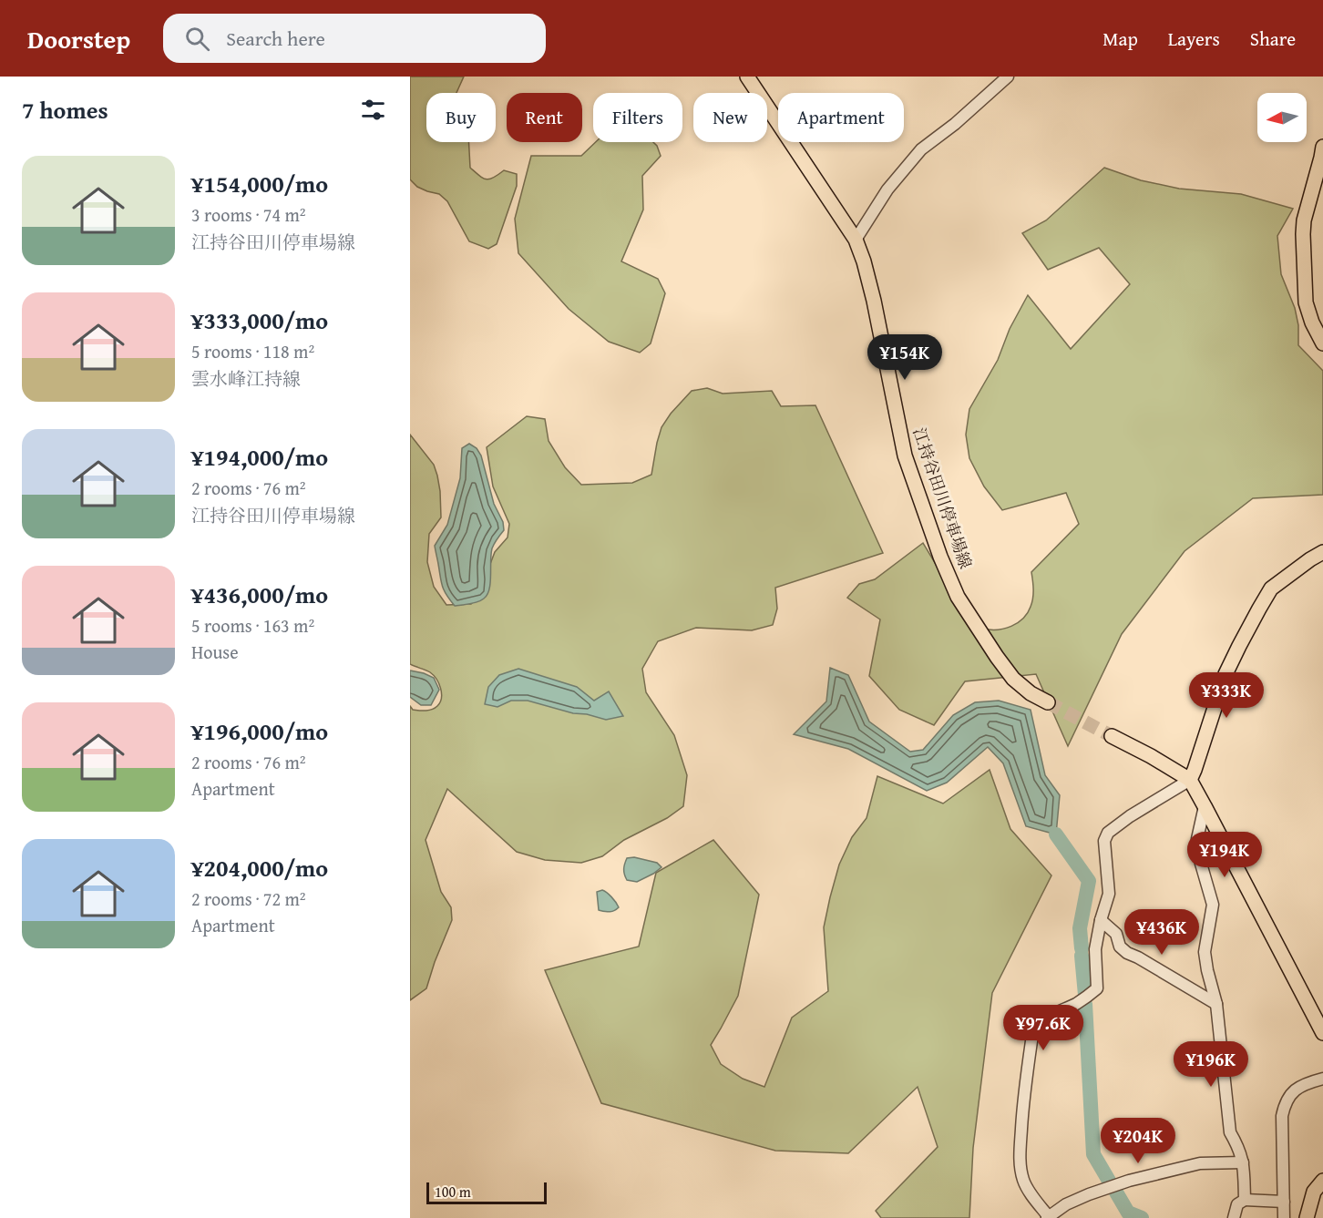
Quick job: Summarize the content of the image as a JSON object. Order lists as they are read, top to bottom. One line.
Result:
{"streets":{"main road":["江持谷田川停車場線"]},"scale_bar":"100 m","north":"left","page":{"header":"Doorstep","search":"Search here","nav":["Map","Layers","Share"],"heading":"7 homes","chip":["Buy","Rent","Filters","New","Apartment"],"list":[{"name":"¥154,000/mo","note":"3 rooms · 74 m² · 江持谷田川停車場線"},{"name":"¥333,000/mo","note":"5 rooms · 118 m² · 雲水峰江持線"},{"name":"¥194,000/mo","note":"2 rooms · 76 m² · 江持谷田川停車場線"},{"name":"¥436,000/mo","note":"5 rooms · 163 m² · House"},{"name":"¥196,000/mo","note":"2 rooms · 76 m² · Apartment"},{"name":"¥204,000/mo","note":"2 rooms · 72 m² · Apartment"}],"price":["¥154K","¥333K","¥194K","¥436K","¥97.6K","¥196K","¥204K"],"scale":"100 m"}}
